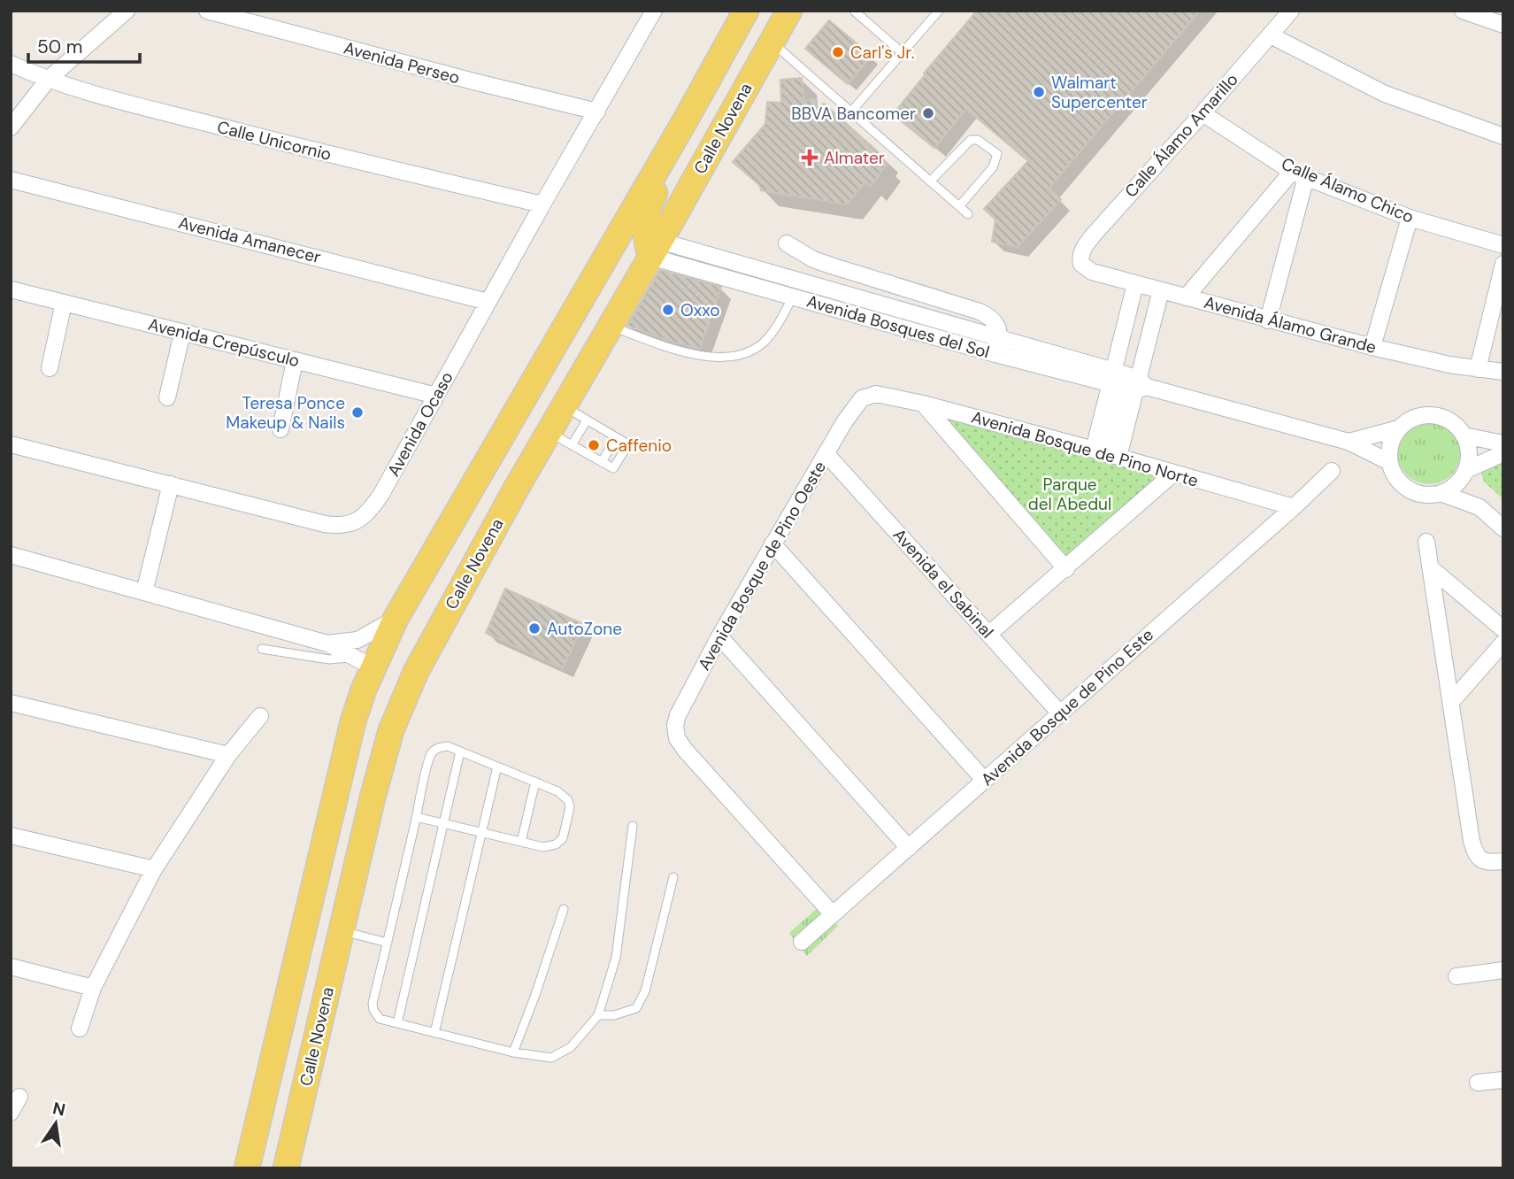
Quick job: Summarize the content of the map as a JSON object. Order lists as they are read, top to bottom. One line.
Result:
{"streets":{"main road":["Calle Novena"],"street":["Avenida Perseo","Calle Álamo Amarillo","Calle Unicornio","Calle Álamo Chico","Avenida Amanecer","Avenida Álamo Grande","Avenida Bosques del Sol","Avenida Crepúsculo","Avenida Ocaso","Avenida Bosque de Pino Norte","Avenida Bosque de Pino Oeste","Avenida el Sabinal","Avenida Bosque de Pino Este"]},"crossings":[["Avenida Perseo","Avenida Ocaso"],["Calle Novena","Avenida Bosques del Sol"],["Calle Álamo Amarillo","Calle Álamo Chico"],["Calle Álamo Amarillo","Avenida Álamo Grande"],["Calle Unicornio","Avenida Ocaso"],["Avenida Amanecer","Avenida Ocaso"],["Avenida Crepúsculo","Avenida Ocaso"],["Avenida Bosque de Pino Norte","Avenida Bosque de Pino Oeste"],["Avenida Bosque de Pino Norte","Avenida Bosque de Pino Este"],["Avenida Bosque de Pino Oeste","Avenida el Sabinal"],["Avenida Bosque de Pino Oeste","Avenida Bosque de Pino Este"],["Avenida el Sabinal","Avenida Bosque de Pino Este"]],"parks":["Parque del Abedul"],"places":{"other":["Carl's Jr.","Walmart Supercenter","BBVA Bancomer","Oxxo","Teresa Ponce Makeup & Nails","Caffenio","AutoZone"],"health":["Almater"]},"scale_bar":"50 m","north":"top"}
